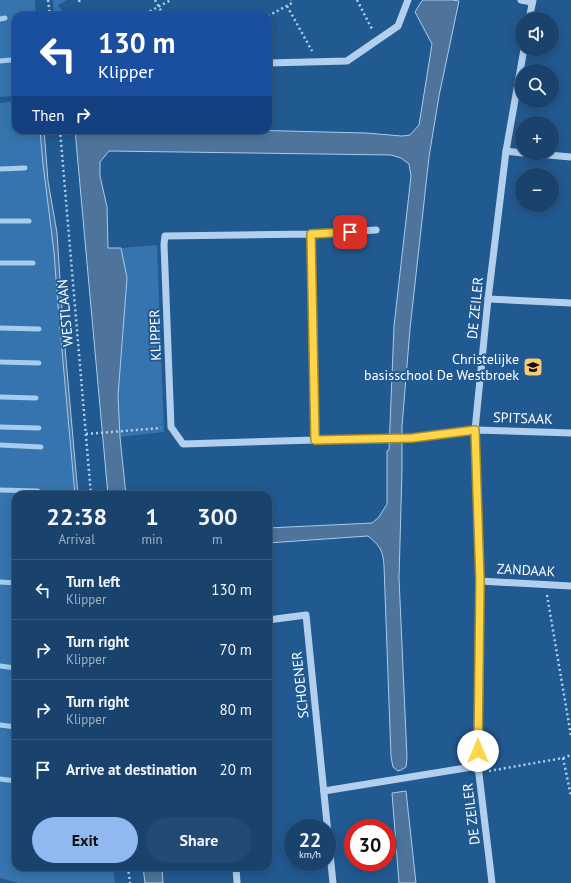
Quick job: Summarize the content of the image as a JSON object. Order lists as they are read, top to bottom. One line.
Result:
{"streets":{"street":["DE ZEILER","KLIPPER","SPITSAAK","ZANDAAK","SCHOENER"],"path":["WESTLAAN"]},"crossings":[["DE ZEILER","SPITSAAK"],["DE ZEILER","ZANDAAK"]],"places":{"school or university":["Christelijke basisschool De Westbroek"]},"page":{"map_buttons":["+","−"],"turn":["130 m","Klipper"],"then":"Then","eta":["22:38","Arrival","1","min","300","m"],"list":[{"name":"Turn left","note":"Klipper","value":"130 m"},{"name":"Turn right","note":"Klipper","value":"70 m"},{"name":"Turn right","note":"Klipper","value":"80 m"},{"name":"Arrive at destination","value":"20 m"}],"buttons":["Exit","Share"],"speed":"22 km/h","limit":"30"}}
